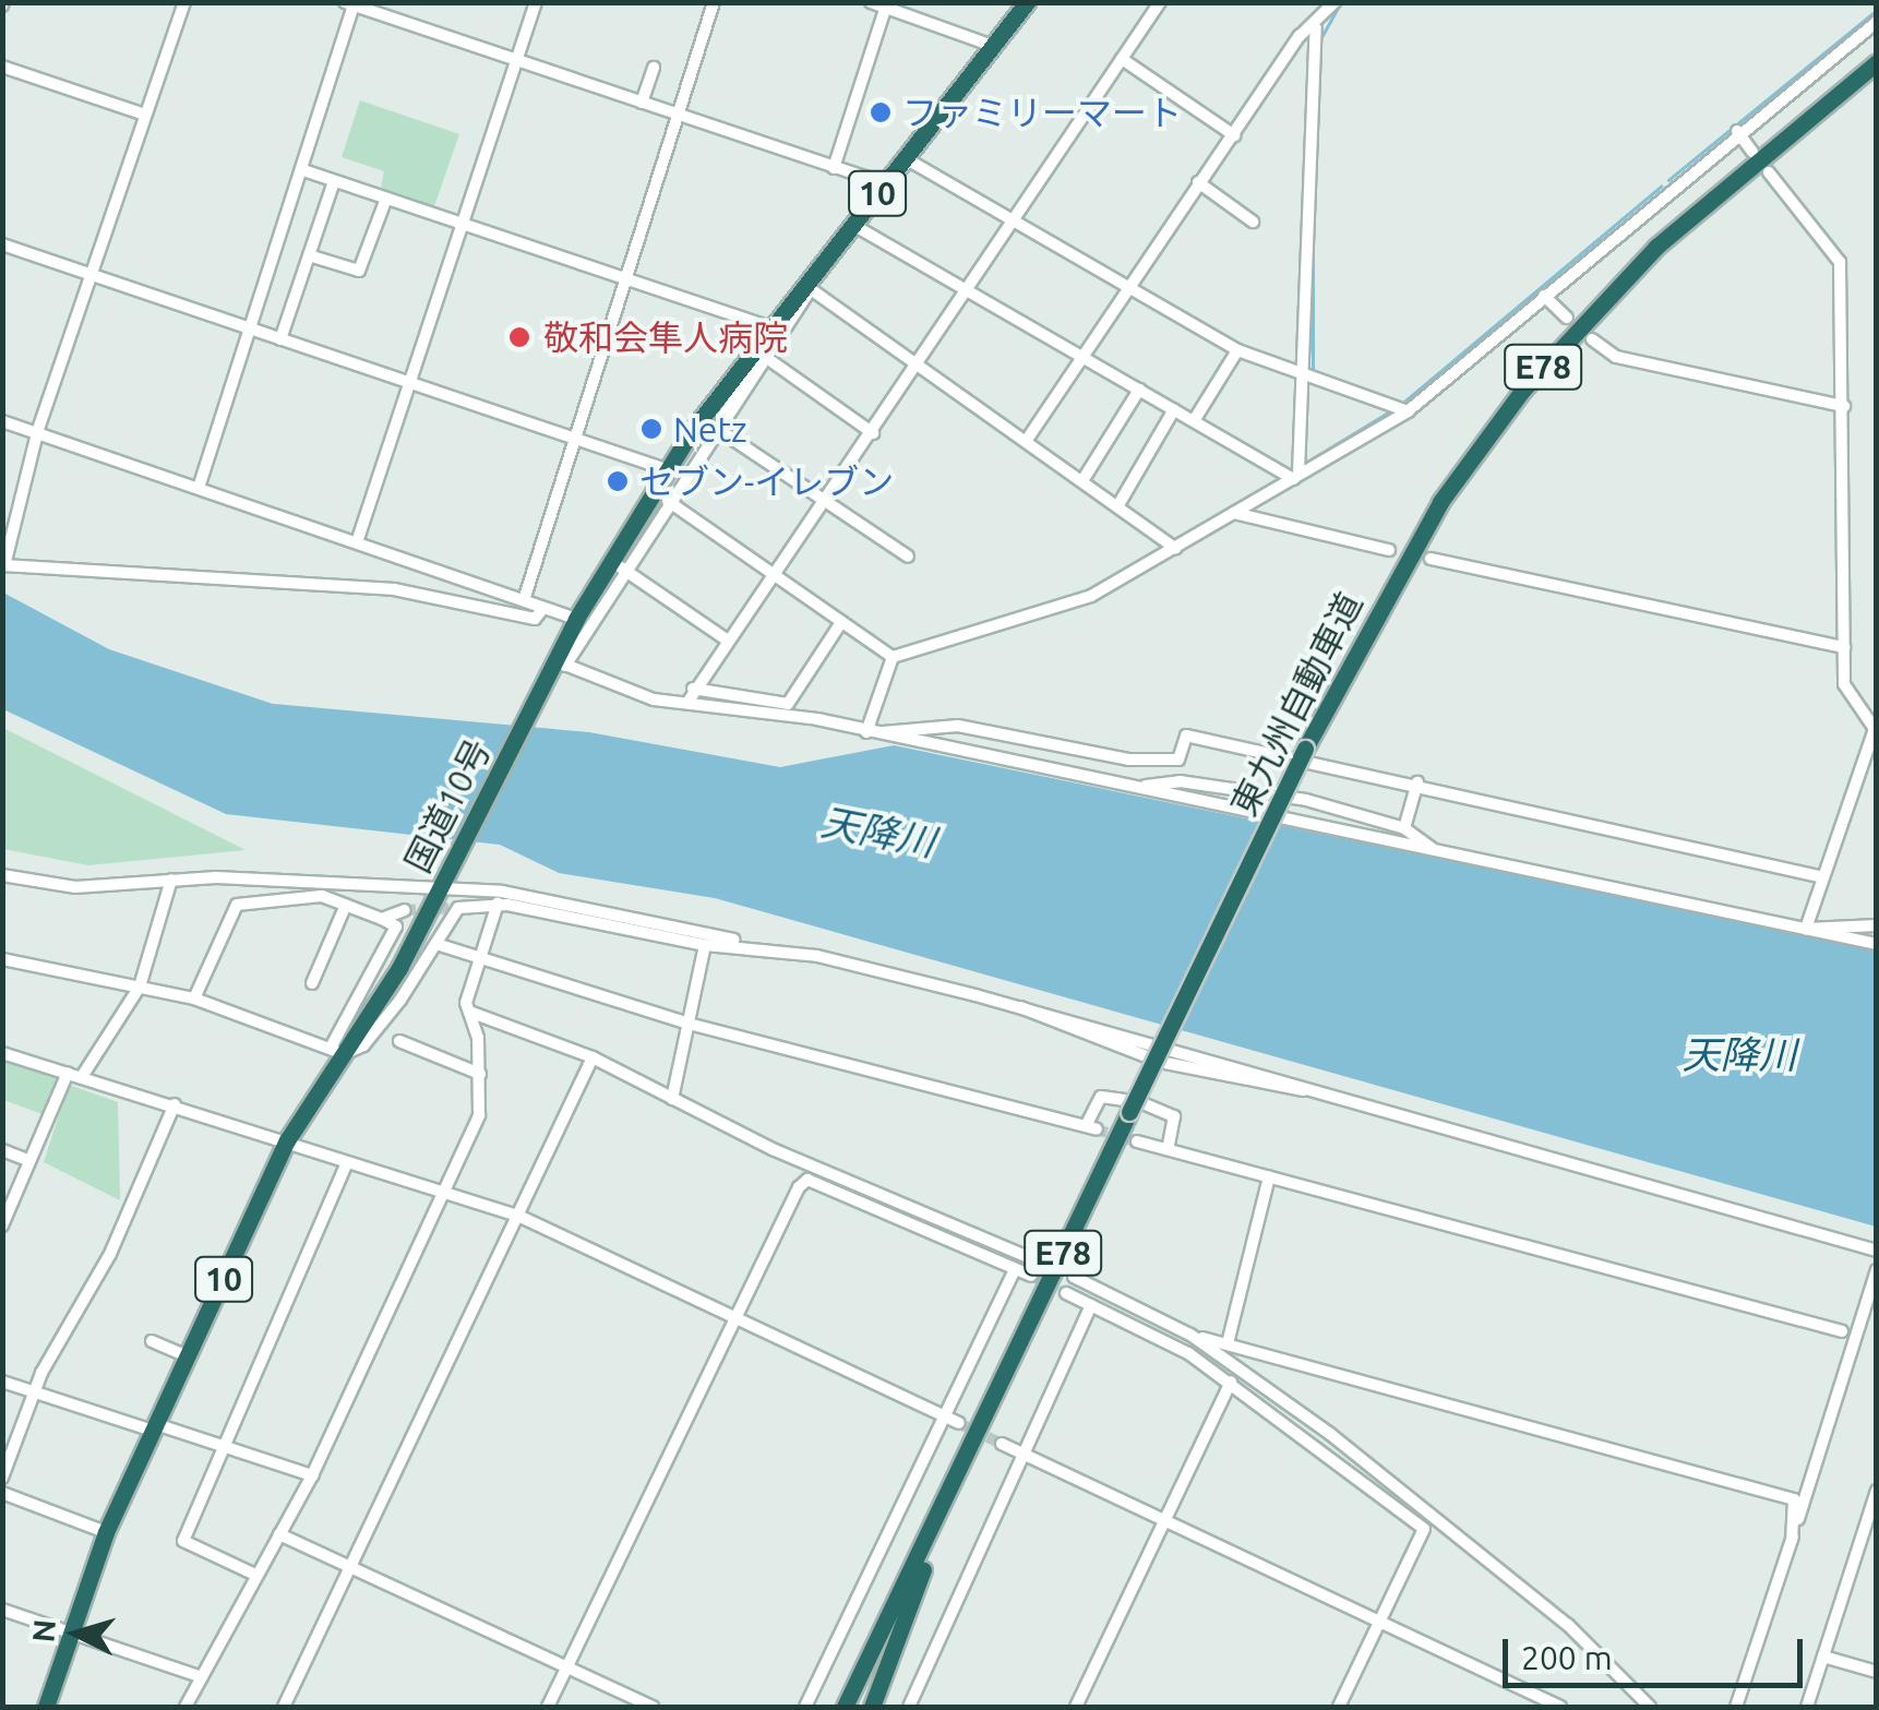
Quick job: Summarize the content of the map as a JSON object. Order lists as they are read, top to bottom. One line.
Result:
{"streets":{"highway":["10","E78","東九州自動車道","国道10号"]},"water":["天降川"],"places":["ファミリーマート","敬和会隼人病院","Netz","セブン-イレブン"],"scale_bar":"200 m","north":"left"}
